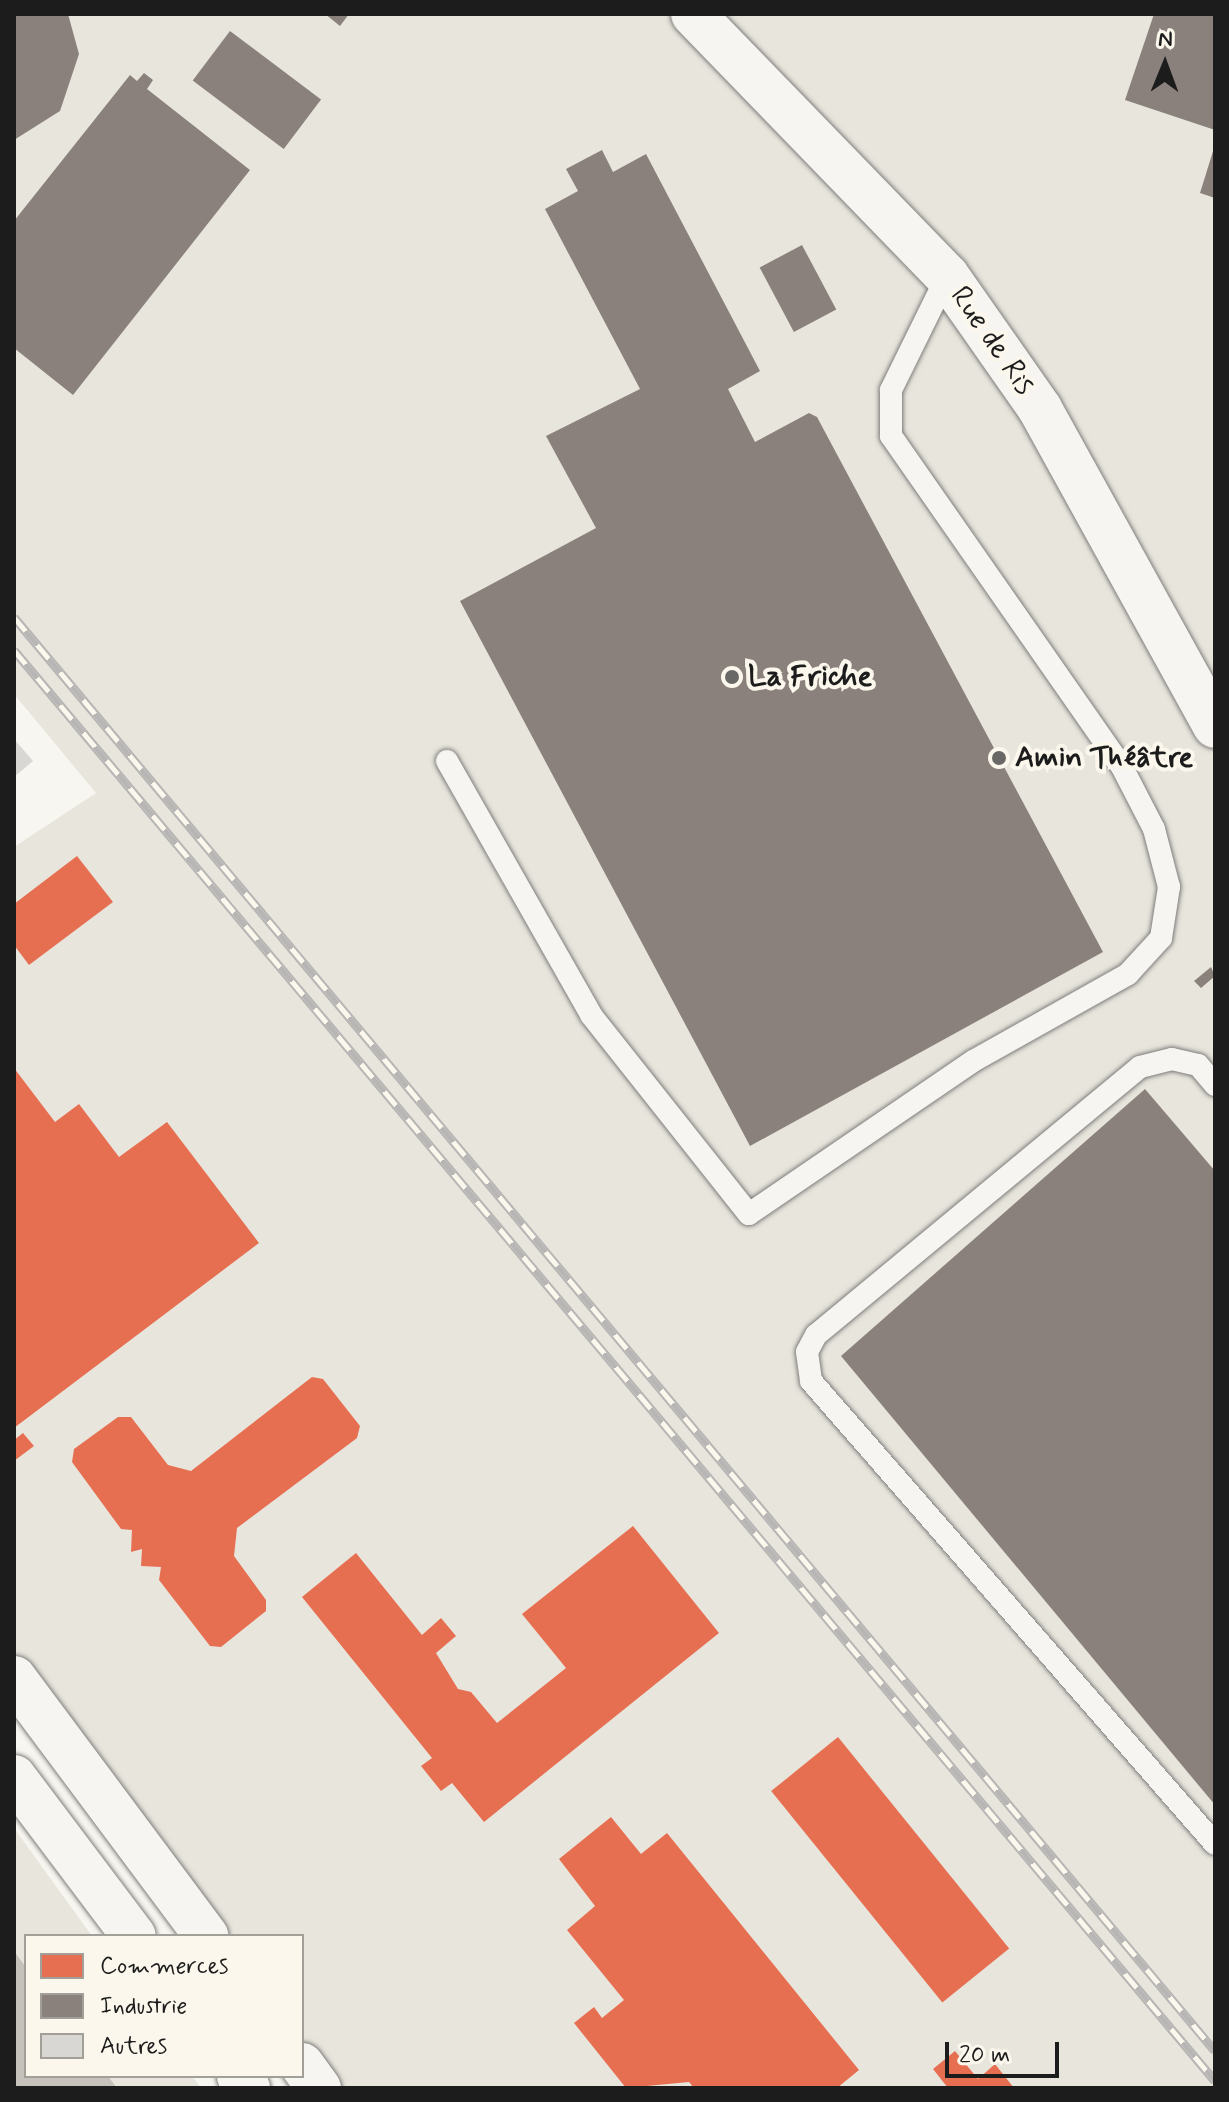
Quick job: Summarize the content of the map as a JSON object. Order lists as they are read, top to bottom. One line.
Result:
{"streets":{"main road":["Rue de Ris"]},"places":["La Friche","Amin Théâtre"],"legend":["Commerces","Industrie","Autres"],"scale_bar":"20 m","north":"top"}
